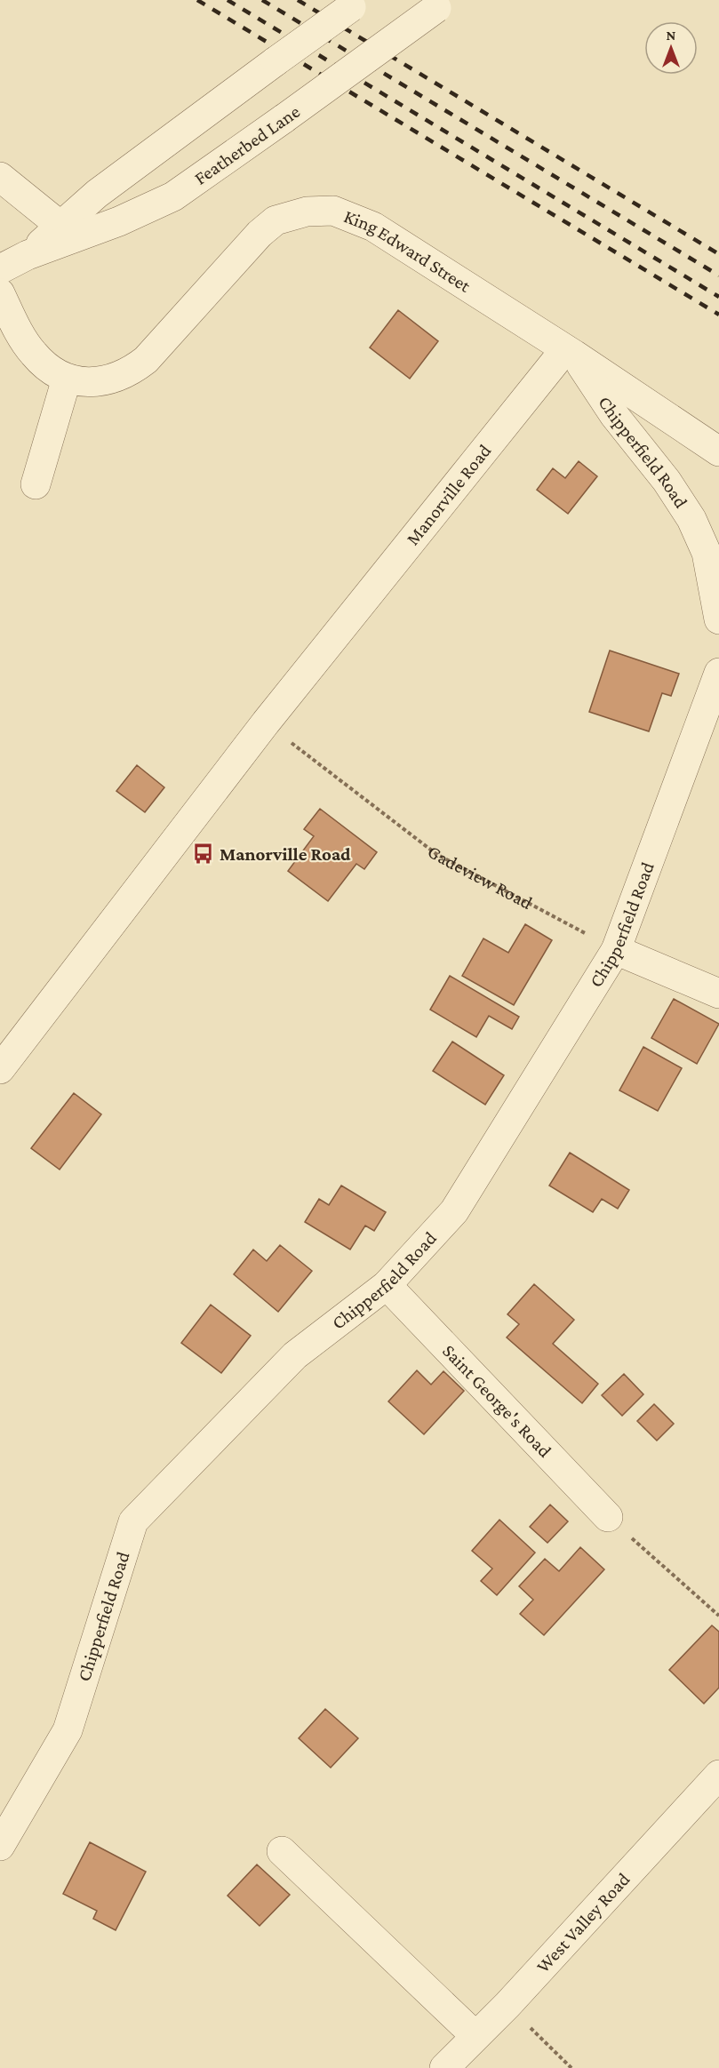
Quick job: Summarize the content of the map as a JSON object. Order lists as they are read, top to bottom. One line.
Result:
{"streets":{"street":["Featherbed Lane","King Edward Street","Chipperfield Road","Manorville Road","Saint George's Road","West Valley Road"],"path":["Gadeview Road"]},"crossings":[["King Edward Street","Chipperfield Road"],["King Edward Street","Manorville Road"],["Chipperfield Road","Manorville Road"],["Chipperfield Road","Gadeview Road"],["Chipperfield Road","Saint George's Road"],["Manorville Road","Gadeview Road"]],"places":{"bus stop":["Manorville Road"]},"north":"top"}
